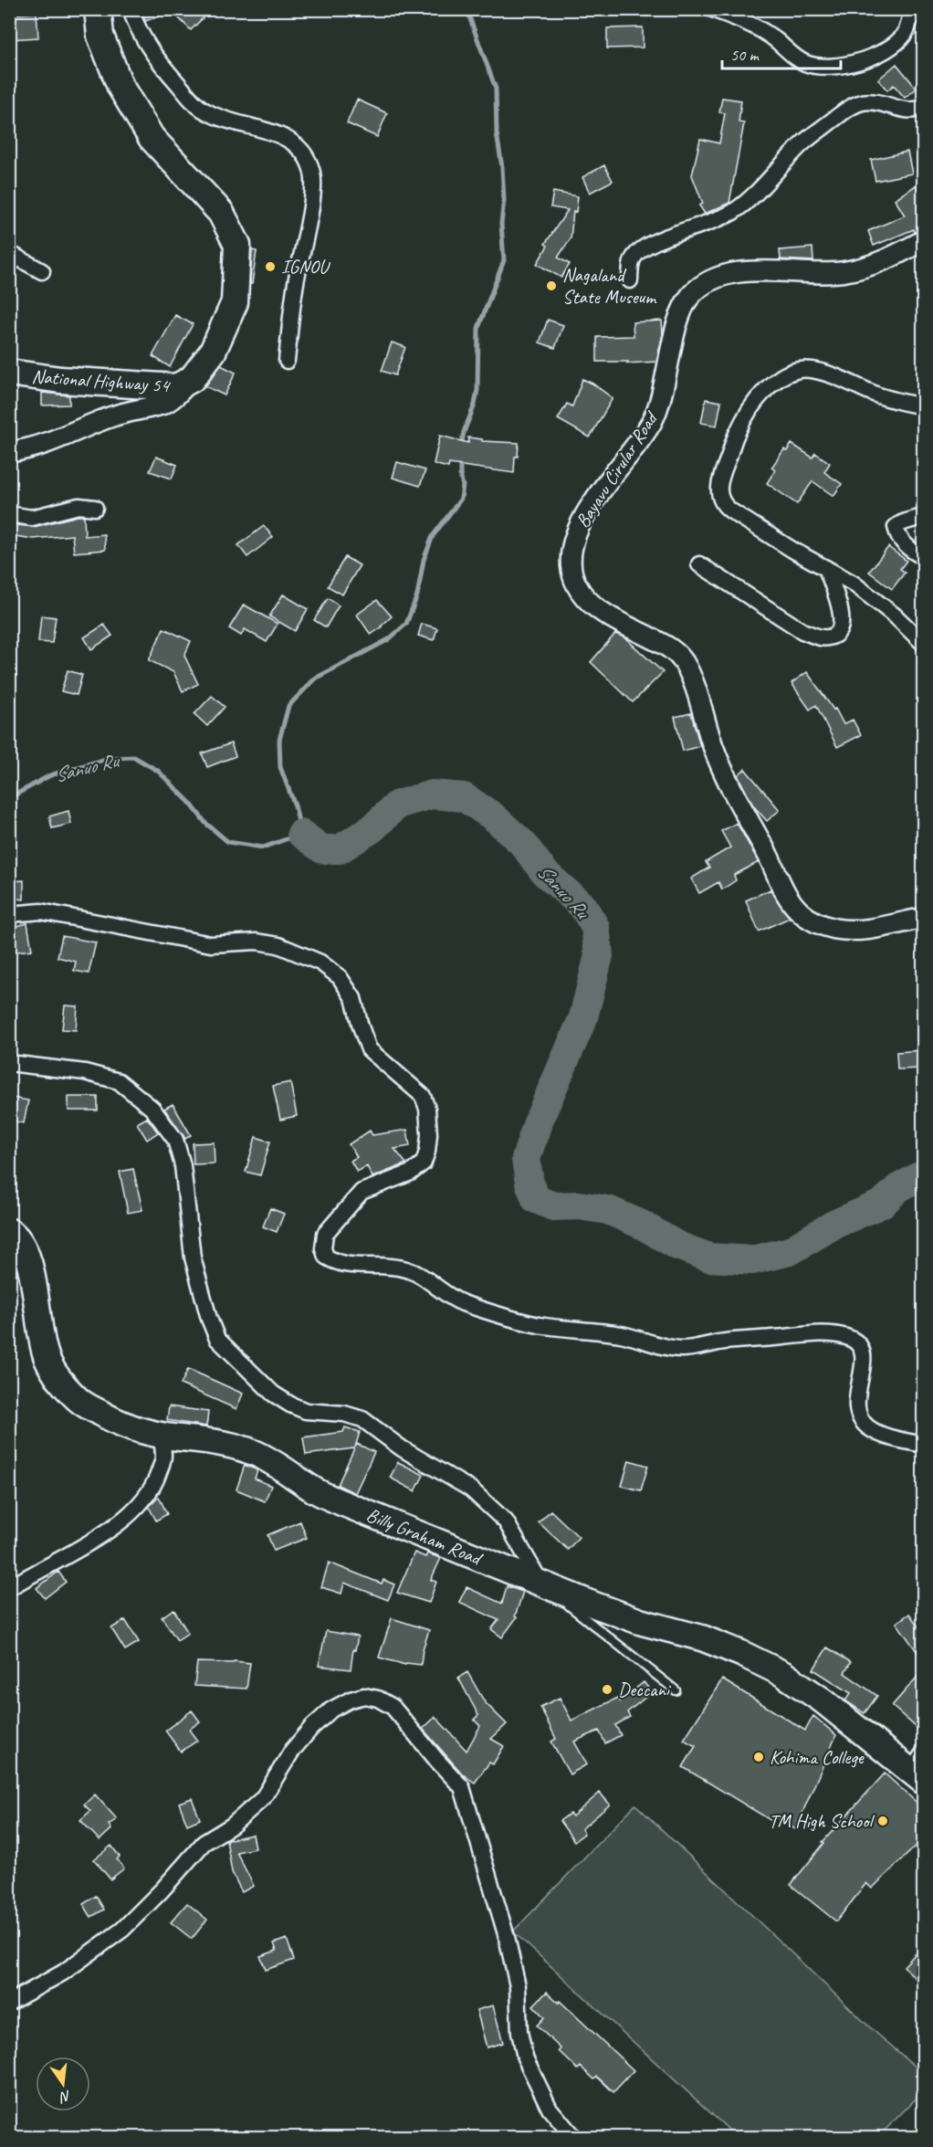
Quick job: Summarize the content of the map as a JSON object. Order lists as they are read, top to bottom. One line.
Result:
{"streets":{"highway":["National Highway 54"],"main road":["Billy Graham Road"],"street":["Bayavu Cirular Road"]},"water":["Sanuo Ru"],"places":["IGNOU","Nagaland State Museum","Deccani","Kohima College","TM High School"],"scale_bar":"50 m","north":"bottom"}
